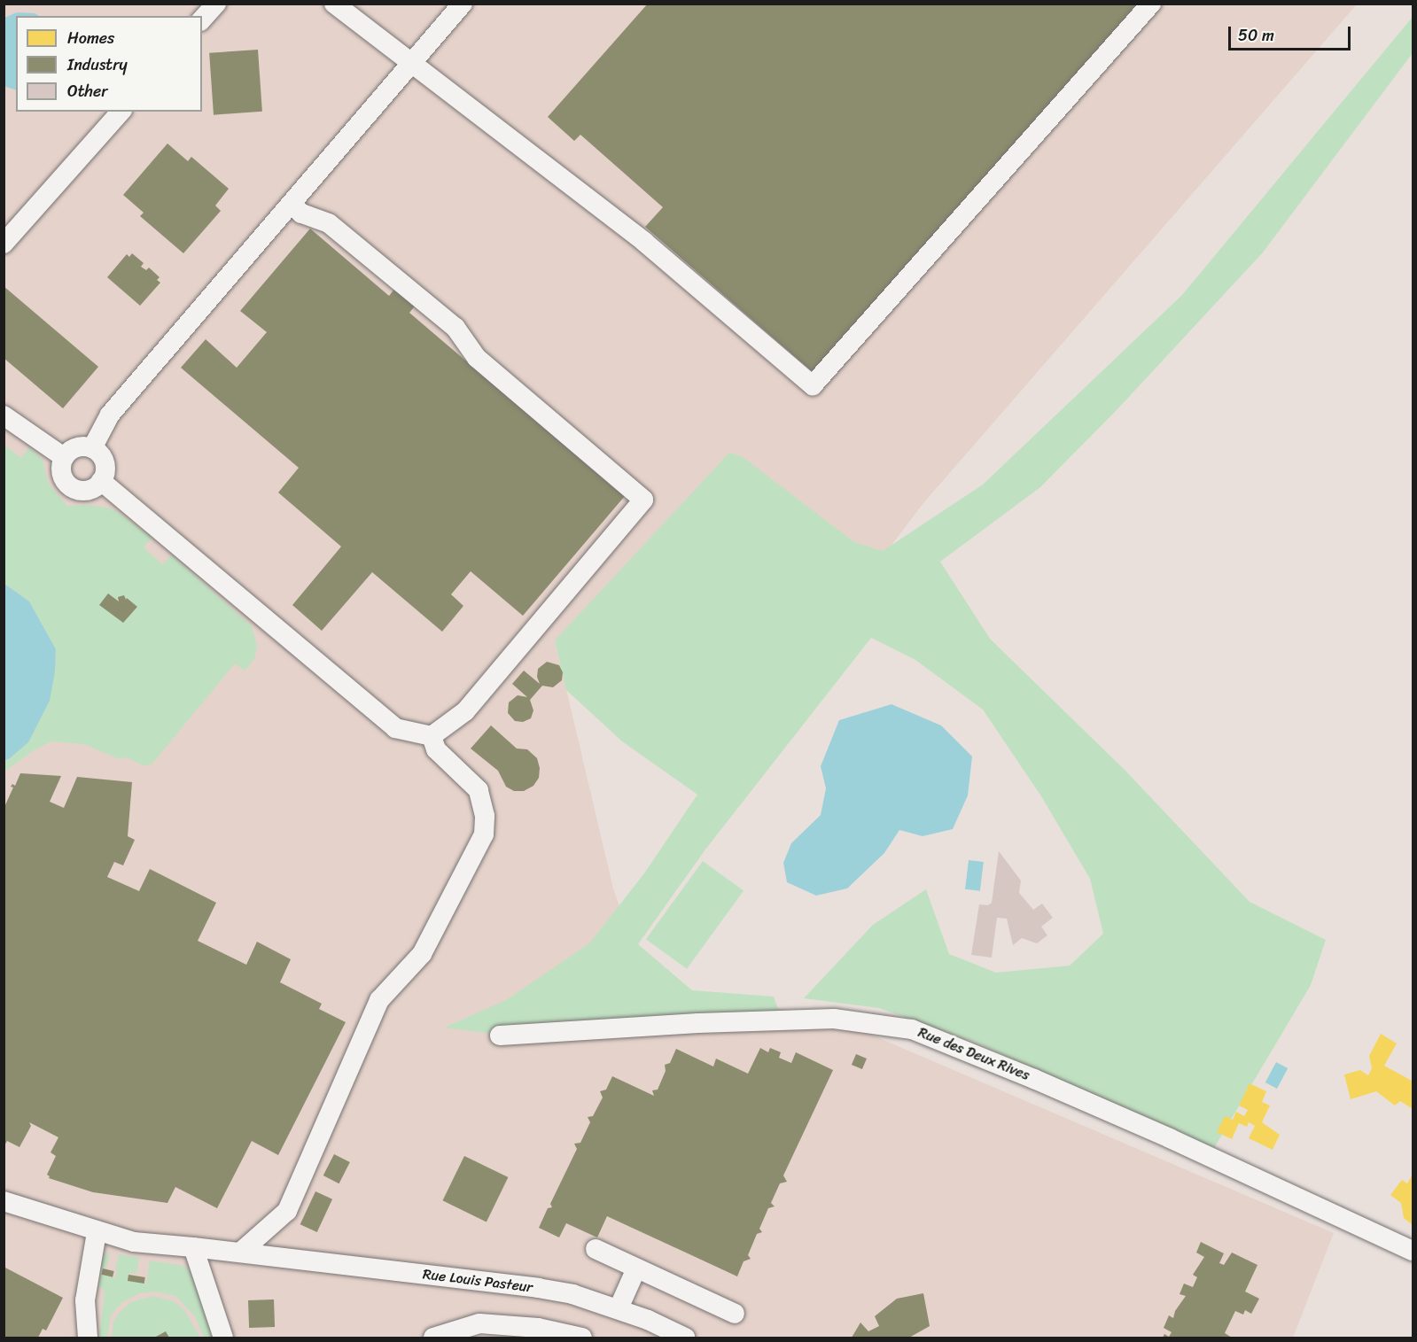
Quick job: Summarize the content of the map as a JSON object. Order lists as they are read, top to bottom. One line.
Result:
{"streets":{"street":["Rue des Deux Rives","Rue Louis Pasteur"]},"legend":["Homes","Industry","Other"],"scale_bar":"50 m"}
